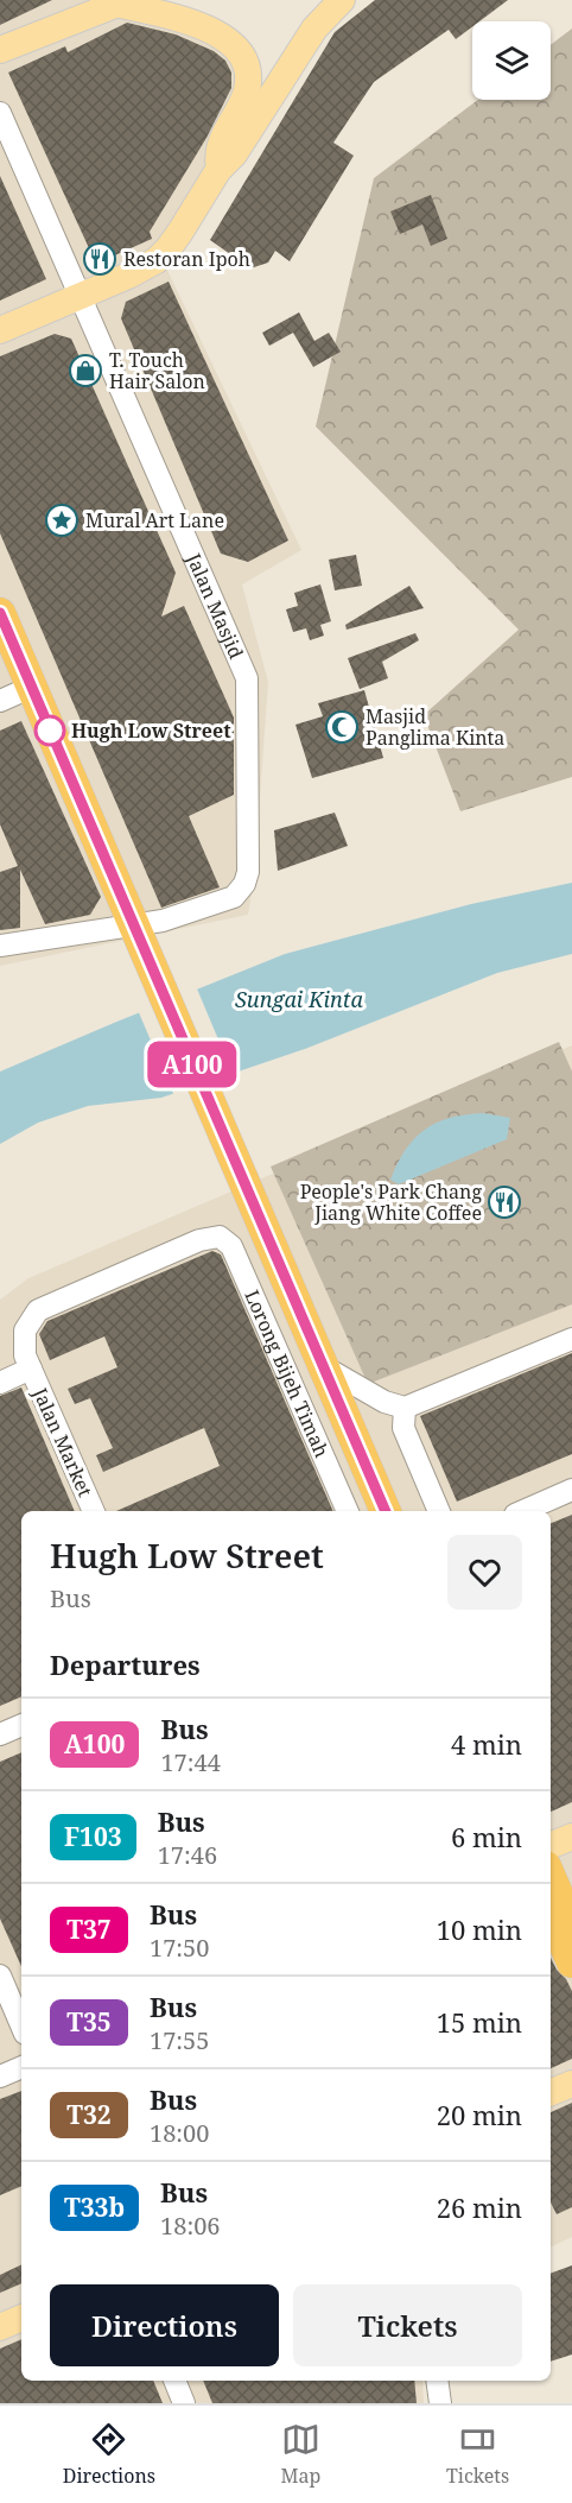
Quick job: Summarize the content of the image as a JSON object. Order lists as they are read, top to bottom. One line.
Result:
{"streets":{"street":["Jalan Masjid","Lorong Bijeh Timah","Jalan Market"]},"crossings":[["Lorong Bijeh Timah","Jalan Market"]],"water":["Sungai Kinta"],"places":{"restaurant":["Restoran Ipoh","People's Park Chang Jiang White Coffee"],"shop":["T. Touch Hair Salon"],"place":["Mural Art Lane"],"mosque":["Masjid Panglima Kinta"],"other":["Hugh Low Street"]},"lines":["bus line A100"],"page":{"on_map":"A100","heading":[["Hugh Low Street","Bus"],"Departures"],"list":[{"mark":"A100","name":"Bus","note":"17:44","value":"4 min"},{"mark":"F103","name":"Bus","note":"17:46","value":"6 min"},{"mark":"T37","name":"Bus","note":"17:50","value":"10 min"},{"mark":"T35","name":"Bus","note":"17:55","value":"15 min"},{"mark":"T32","name":"Bus","note":"18:00","value":"20 min"},{"mark":"T33b","name":"Bus","note":"18:06","value":"26 min"}],"buttons":["Directions","Tickets"],"tabs":["Directions","Map","Tickets"]}}
